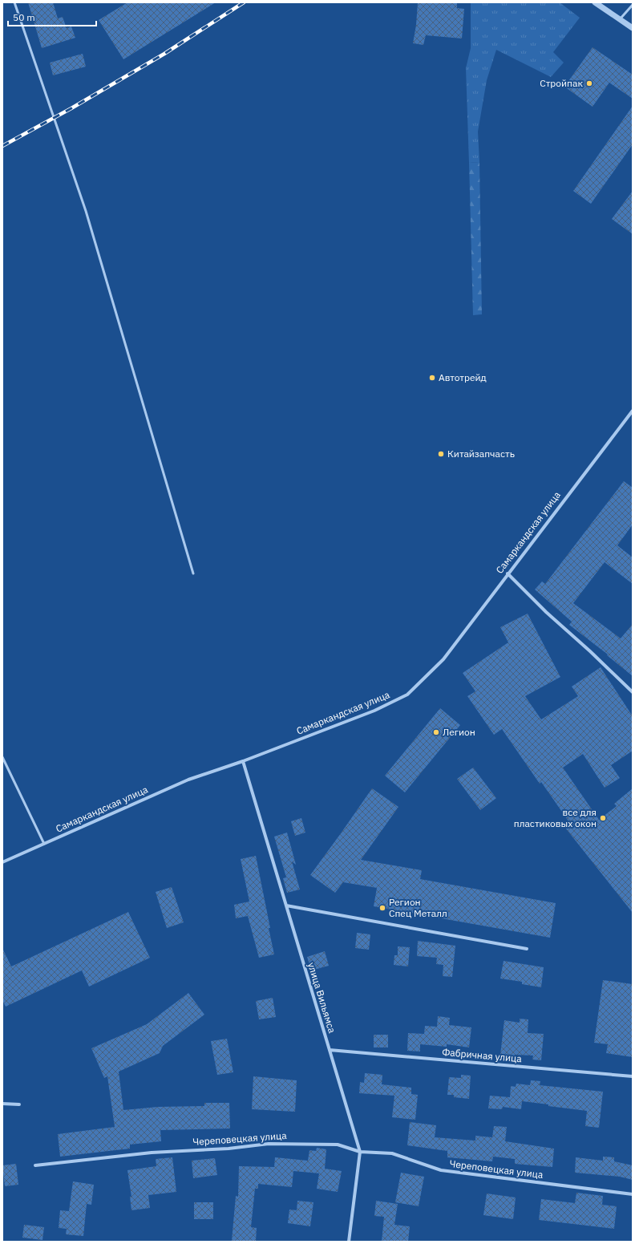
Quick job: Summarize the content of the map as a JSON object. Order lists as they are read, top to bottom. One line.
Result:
{"streets":{"street":["Самаркандская улица","улица Вильямса","Фабричная улица","Череповецкая улица"]},"crossings":[["Самаркандская улица","улица Вильямса"],["улица Вильямса","Фабричная улица"],["улица Вильямса","Череповецкая улица"]],"places":["Стройпак","Автотрейд","Китайзапчасть","Легион","все для пластиковых окон","Регион Спец Металл"],"scale_bar":"50 m"}
